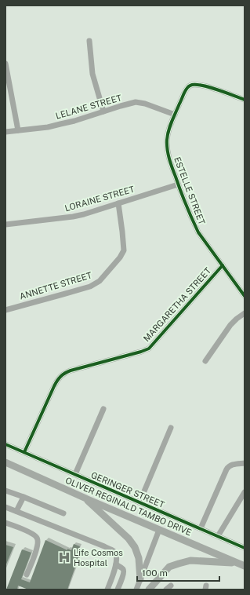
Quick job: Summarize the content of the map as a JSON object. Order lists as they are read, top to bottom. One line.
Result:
{"streets":{"main road":["OLIVER REGINALD TAMBO DRIVE"],"street":["LELANE STREET","ESTELLE STREET","LORAINE STREET","ANNETTE STREET","MARGARETHA STREET","GERINGER STREET"]},"crossings":[["LELANE STREET","ESTELLE STREET"],["ESTELLE STREET","LORAINE STREET"],["ESTELLE STREET","MARGARETHA STREET"],["LORAINE STREET","ANNETTE STREET"],["MARGARETHA STREET","GERINGER STREET"]],"places":{"hospital":["Life Cosmos Hospital"]},"scale_bar":"100 m"}
